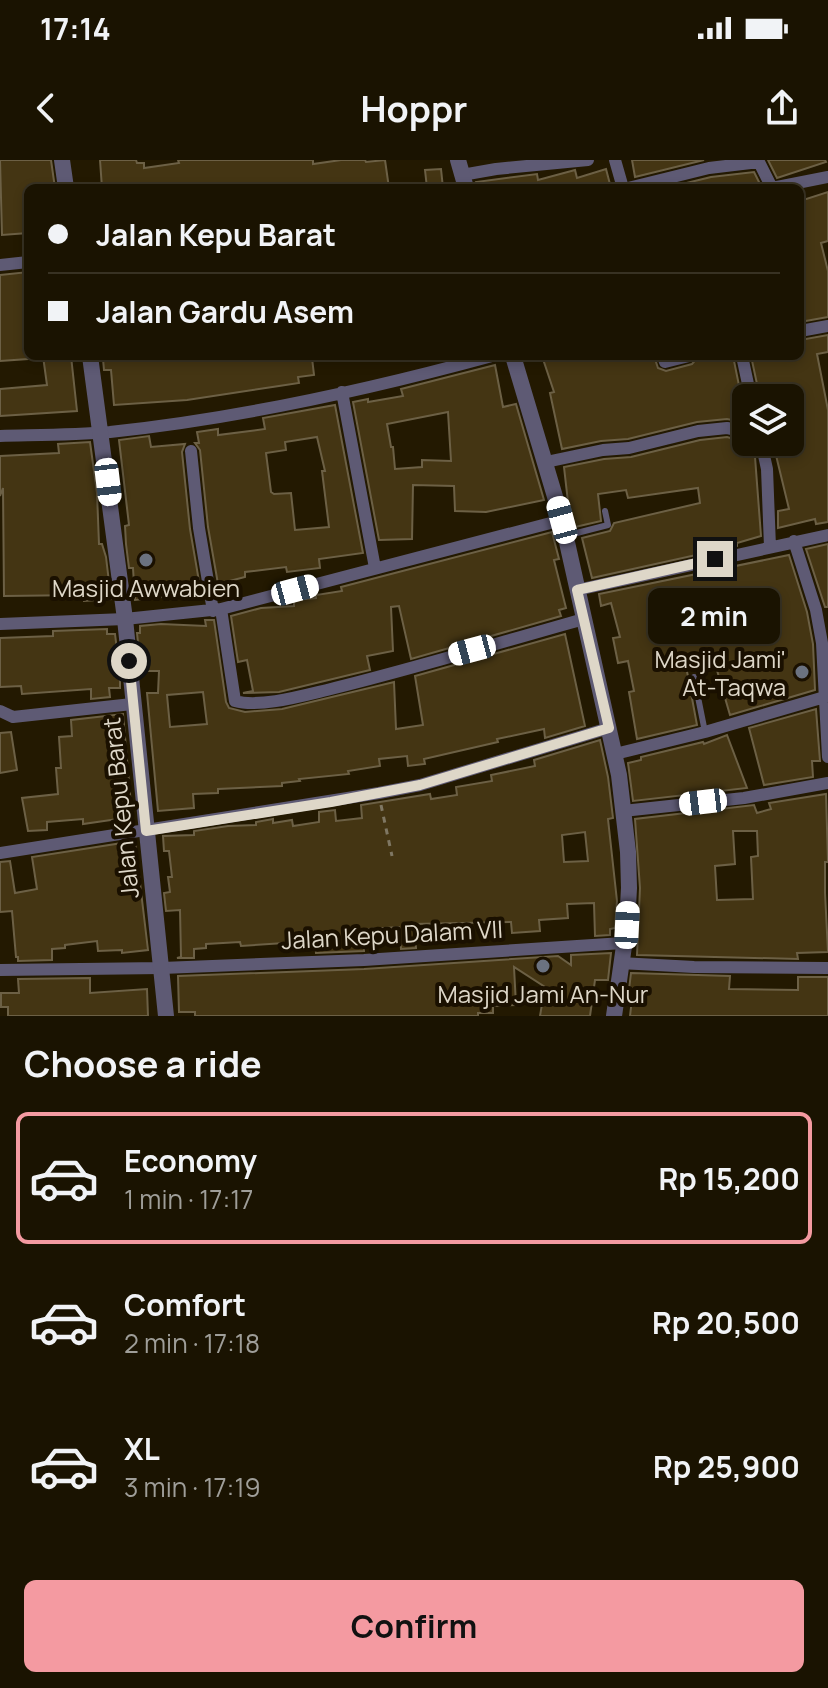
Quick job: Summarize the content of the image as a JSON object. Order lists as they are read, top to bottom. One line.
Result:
{"streets":{"street":["Jalan Kepu Barat","Jalan Kepu Dalam VII"]},"crossings":[["Jalan Kepu Barat","Jalan Kepu Dalam VII"]],"places":["Masjid Awwabien","Masjid Jami' At-Taqwa","Masjid Jami An-Nur"],"page":{"status":"17:14","header":"Hoppr","banner":["Jalan Kepu Barat","Jalan Gardu Asem"],"bubble":"2 min","heading":"Choose a ride","list":[{"name":"Economy","note":"1 min · 17:17","value":"Rp 15,200"},{"name":"Comfort","note":"2 min · 17:18","value":"Rp 20,500"},{"name":"XL","note":"3 min · 17:19","value":"Rp 25,900"}],"buttons":"Confirm"}}
